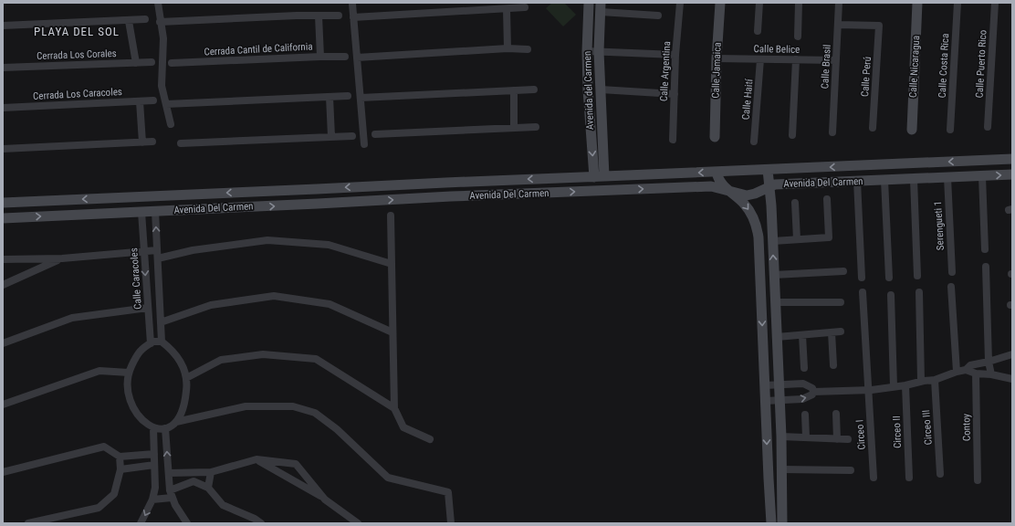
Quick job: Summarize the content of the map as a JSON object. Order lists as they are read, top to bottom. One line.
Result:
{"streets":{"main road":["Calle Nicaragua","Calle Jamaica","Avenida del Carmen","Avenida Del Carmen"],"street":["Cerrada Cantil de California","Calle Belice","Cerrada Los Corales","Calle Puerto Rico","Calle Costa Rica","Calle Brasil","Calle Argentina","Calle Perú","Cerrada Los Caracoles","Calle Haití","Serengueti 1","Calle Caracoles","Circeo III","Contoy","Circeo II","Circeo I"]},"crossings":[["Calle Belice","Calle Brasil"],["Calle Belice","Calle Jamaica"],["Calle Belice","Calle Haití"],["Calle Brasil","Calle Perú"],["Avenida del Carmen","Avenida Del Carmen"],["Avenida Del Carmen","Serengueti 1"],["Avenida Del Carmen","Calle Caracoles"]],"districts":["PLAYA DEL SOL"]}
